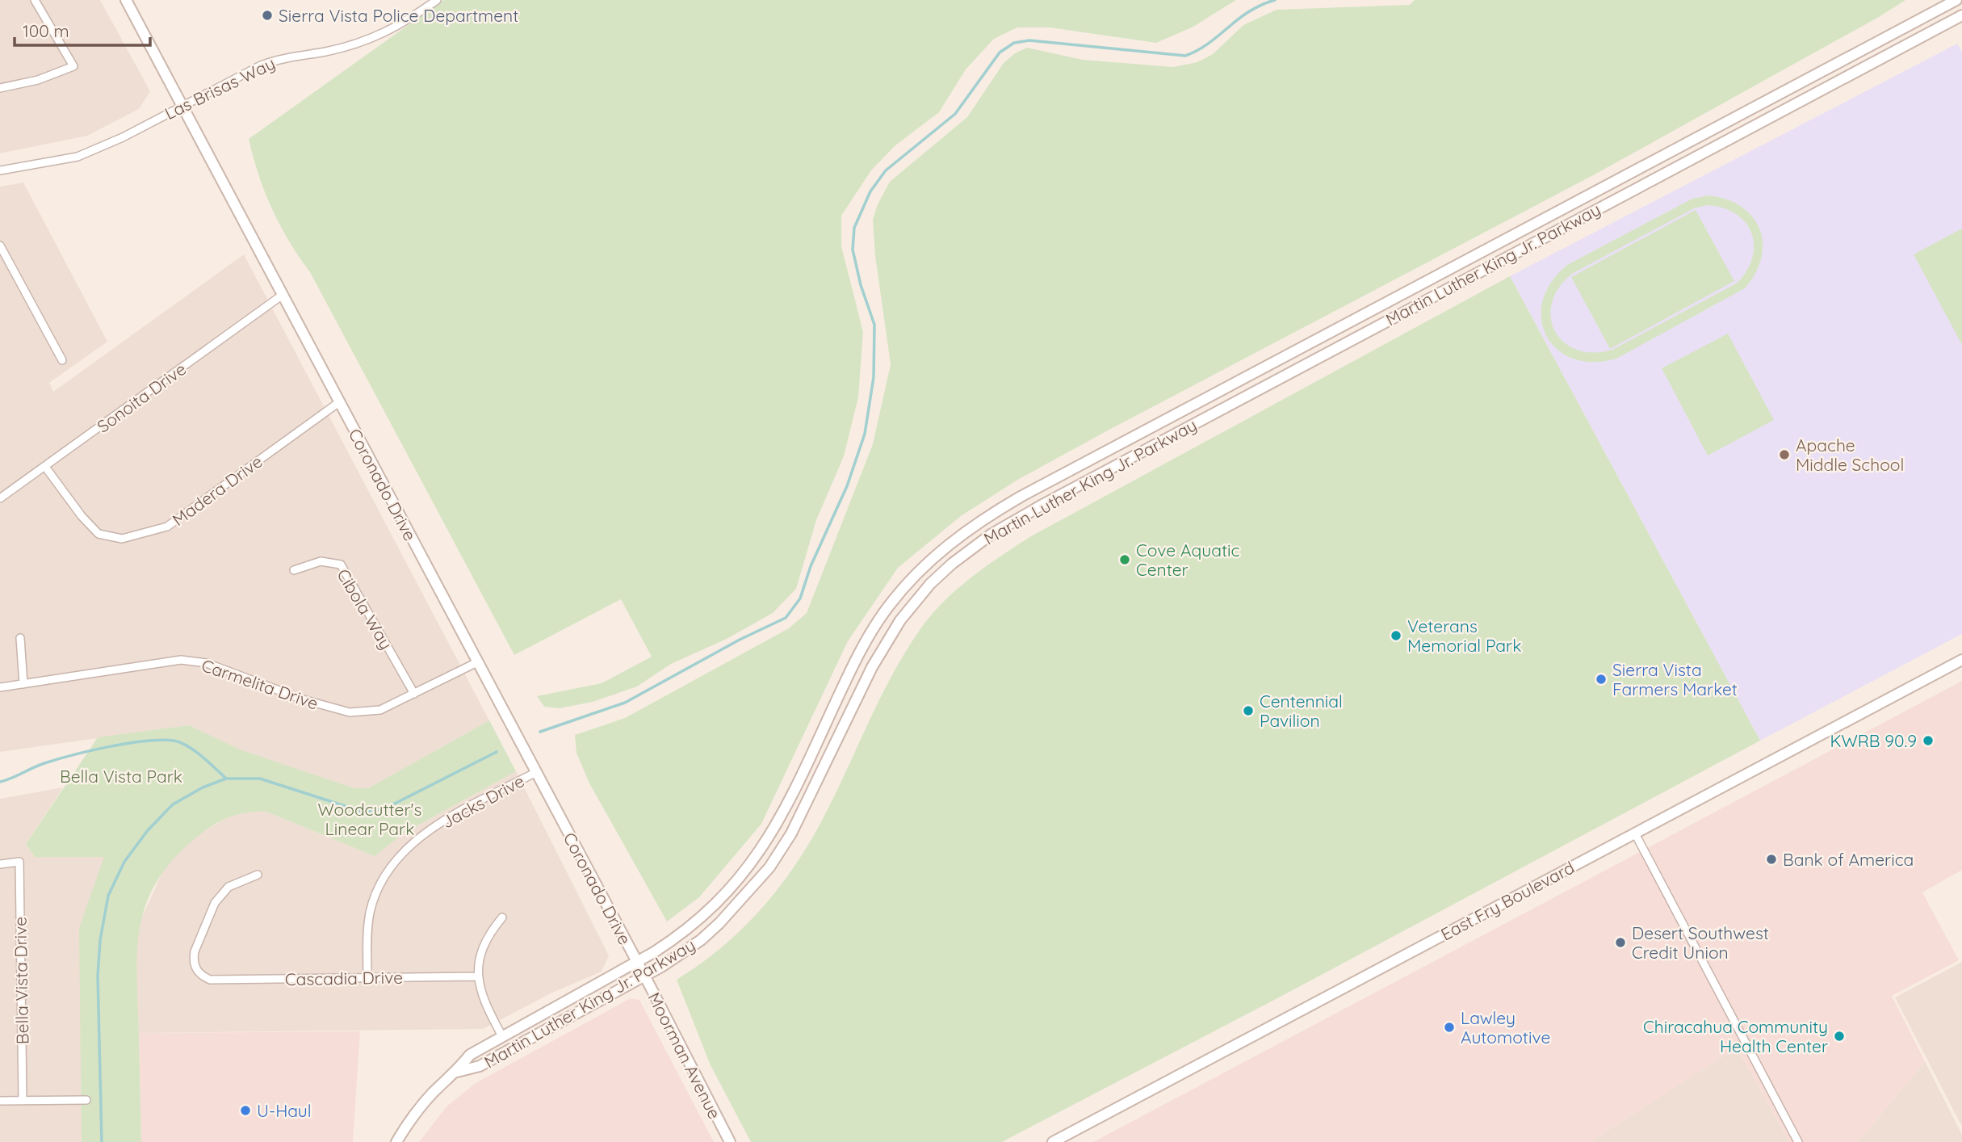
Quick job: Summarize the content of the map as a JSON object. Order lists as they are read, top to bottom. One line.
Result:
{"streets":{"street":["Las Brisas Way","Martin Luther King Jr. Parkway","Sonoita Drive","Coronado Drive","Madera Drive","Cibola Way","Carmelita Drive","Jacks Drive","East Fry Boulevard","Cascadia Drive","Bella Vista Drive","Moorman Avenue"]},"crossings":[["Las Brisas Way","Coronado Drive"],["Martin Luther King Jr. Parkway","Coronado Drive"],["Martin Luther King Jr. Parkway","Moorman Avenue"],["Sonoita Drive","Coronado Drive"],["Sonoita Drive","Madera Drive"],["Coronado Drive","Madera Drive"],["Coronado Drive","Carmelita Drive"],["Coronado Drive","Jacks Drive"],["Coronado Drive","Moorman Avenue"],["Cibola Way","Carmelita Drive"],["Jacks Drive","Cascadia Drive"]],"parks":["Bella Vista Park","Woodcutter's Linear Park"],"places":["Sierra Vista Police Department","Apache Middle School","Cove Aquatic Center","Veterans Memorial Park","Sierra Vista Farmers Market","Centennial Pavilion","KWRB 90.9","Bank of America","Desert Southwest Credit Union","Lawley Automotive","Chiracahua Community Health Center","U-Haul"],"scale_bar":"100 m"}
